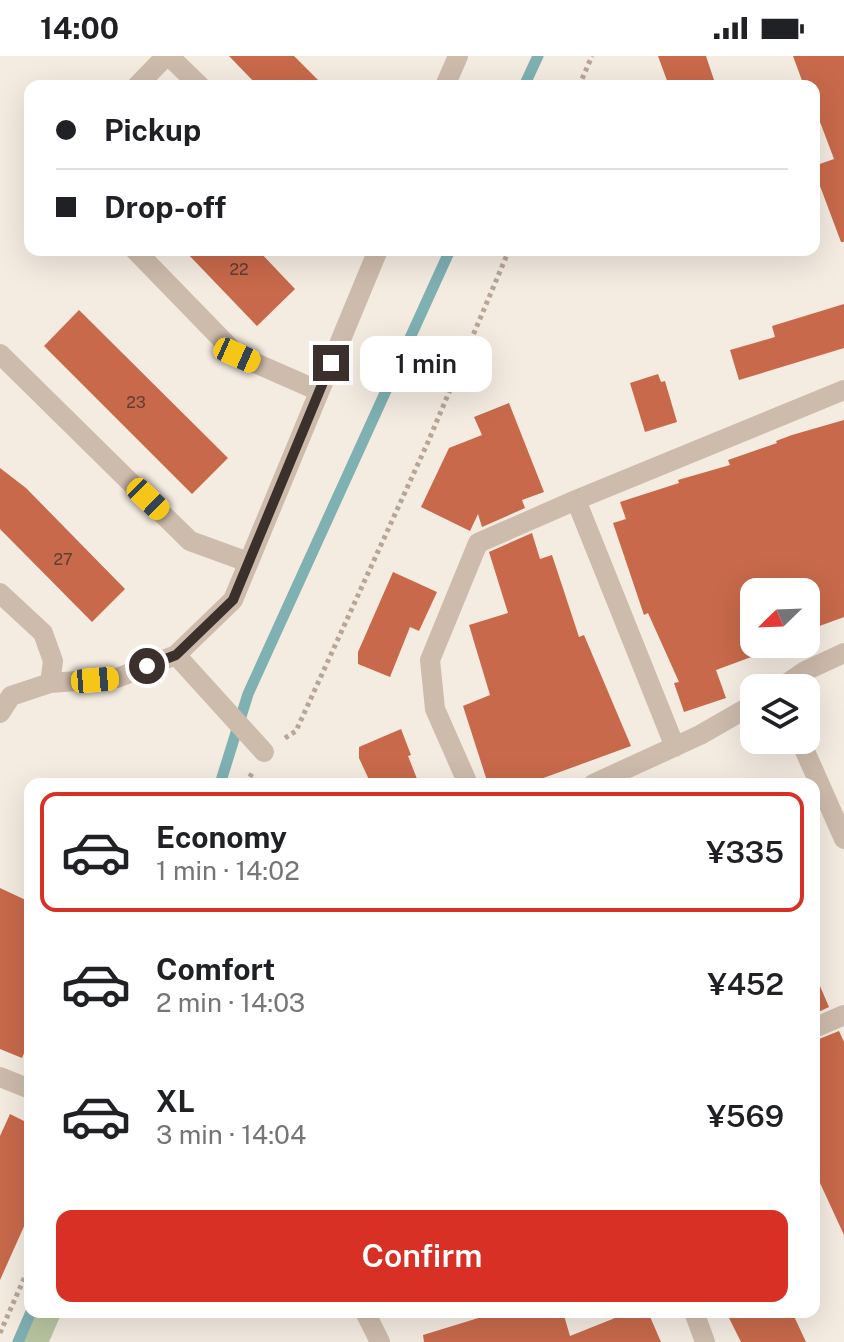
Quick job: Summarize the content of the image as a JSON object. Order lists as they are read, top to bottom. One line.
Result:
{"house_numbers":["22","23","27"],"north":"bottom left","page":{"status":"14:00","banner":["Pickup","Drop-off"],"bubble":"1 min","list":[{"name":"Economy","note":"1 min · 14:02","value":"¥335"},{"name":"Comfort","note":"2 min · 14:03","value":"¥452"},{"name":"XL","note":"3 min · 14:04","value":"¥569"}],"buttons":"Confirm"}}
